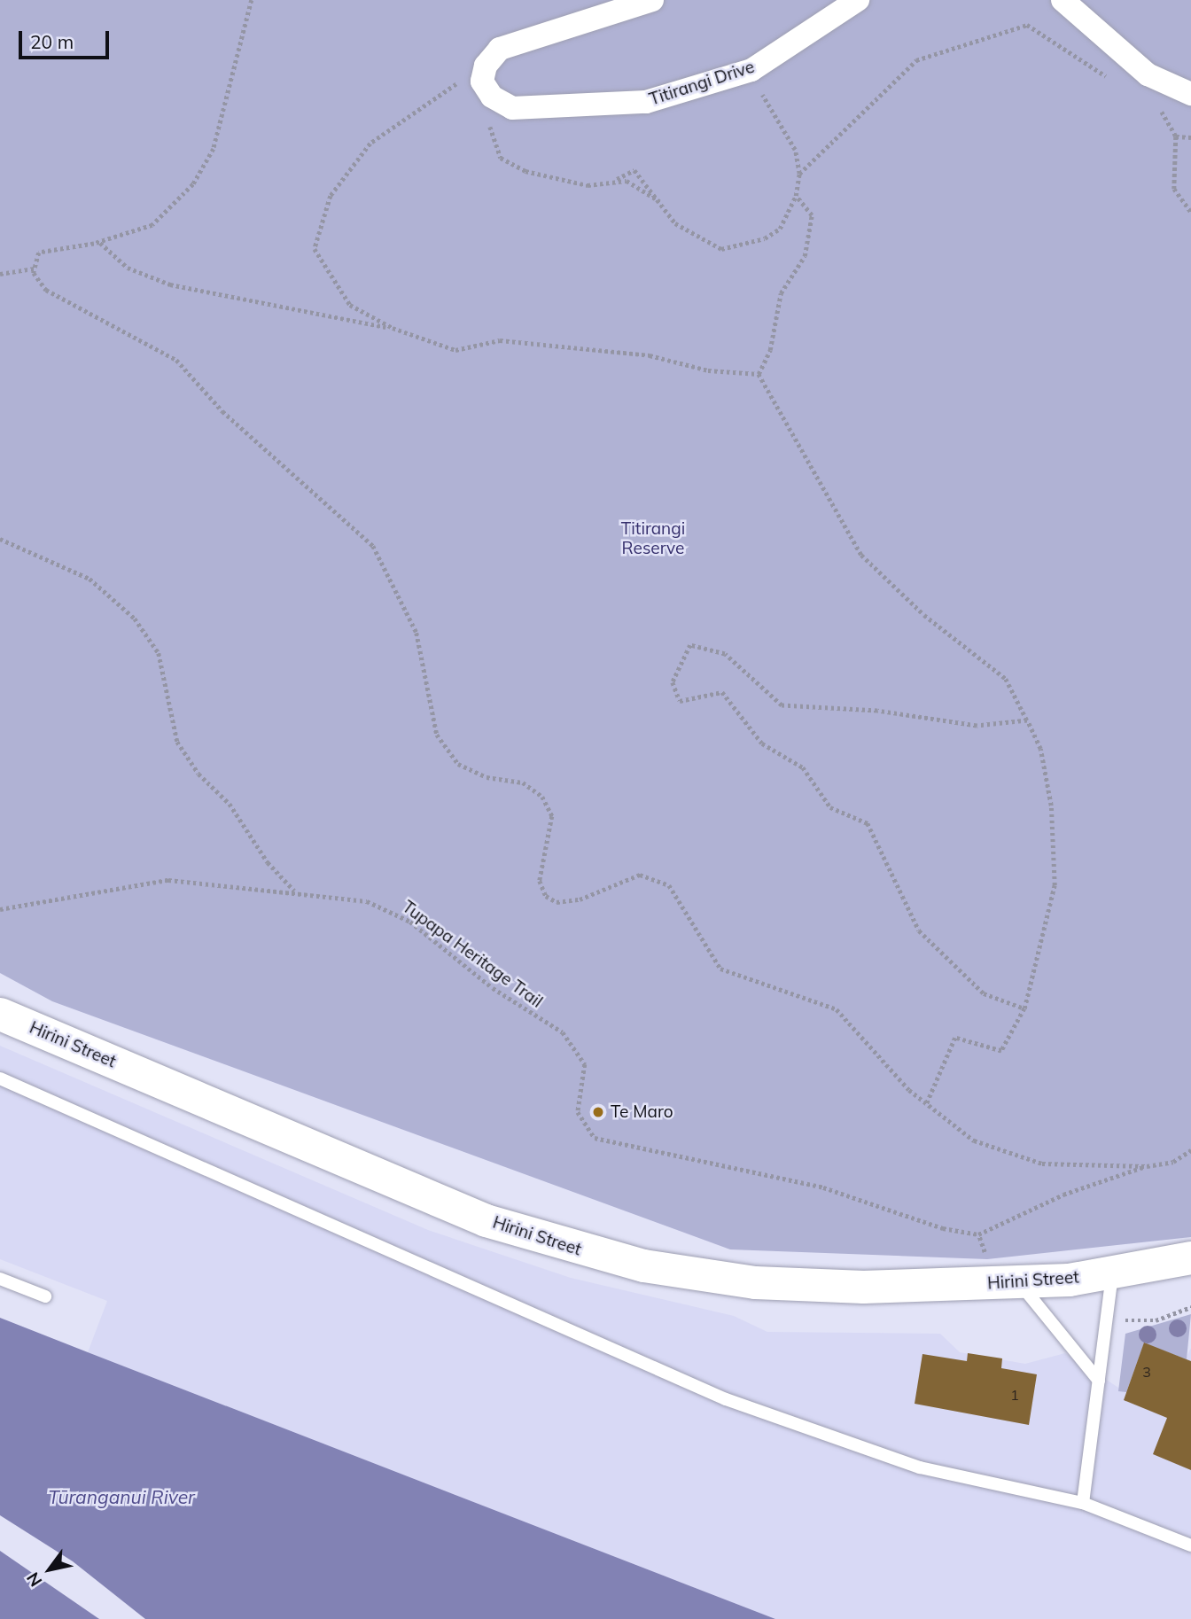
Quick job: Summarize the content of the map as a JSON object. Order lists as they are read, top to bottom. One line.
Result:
{"streets":{"main road":["Hirini Street"],"street":["Titirangi Drive"],"path":["Tupapa Heritage Trail"]},"water":["Tūranganui River"],"parks":["Titirangi Reserve"],"places":["Te Maro"],"house_numbers":["3","1"],"scale_bar":"20 m","north":"bottom left"}
